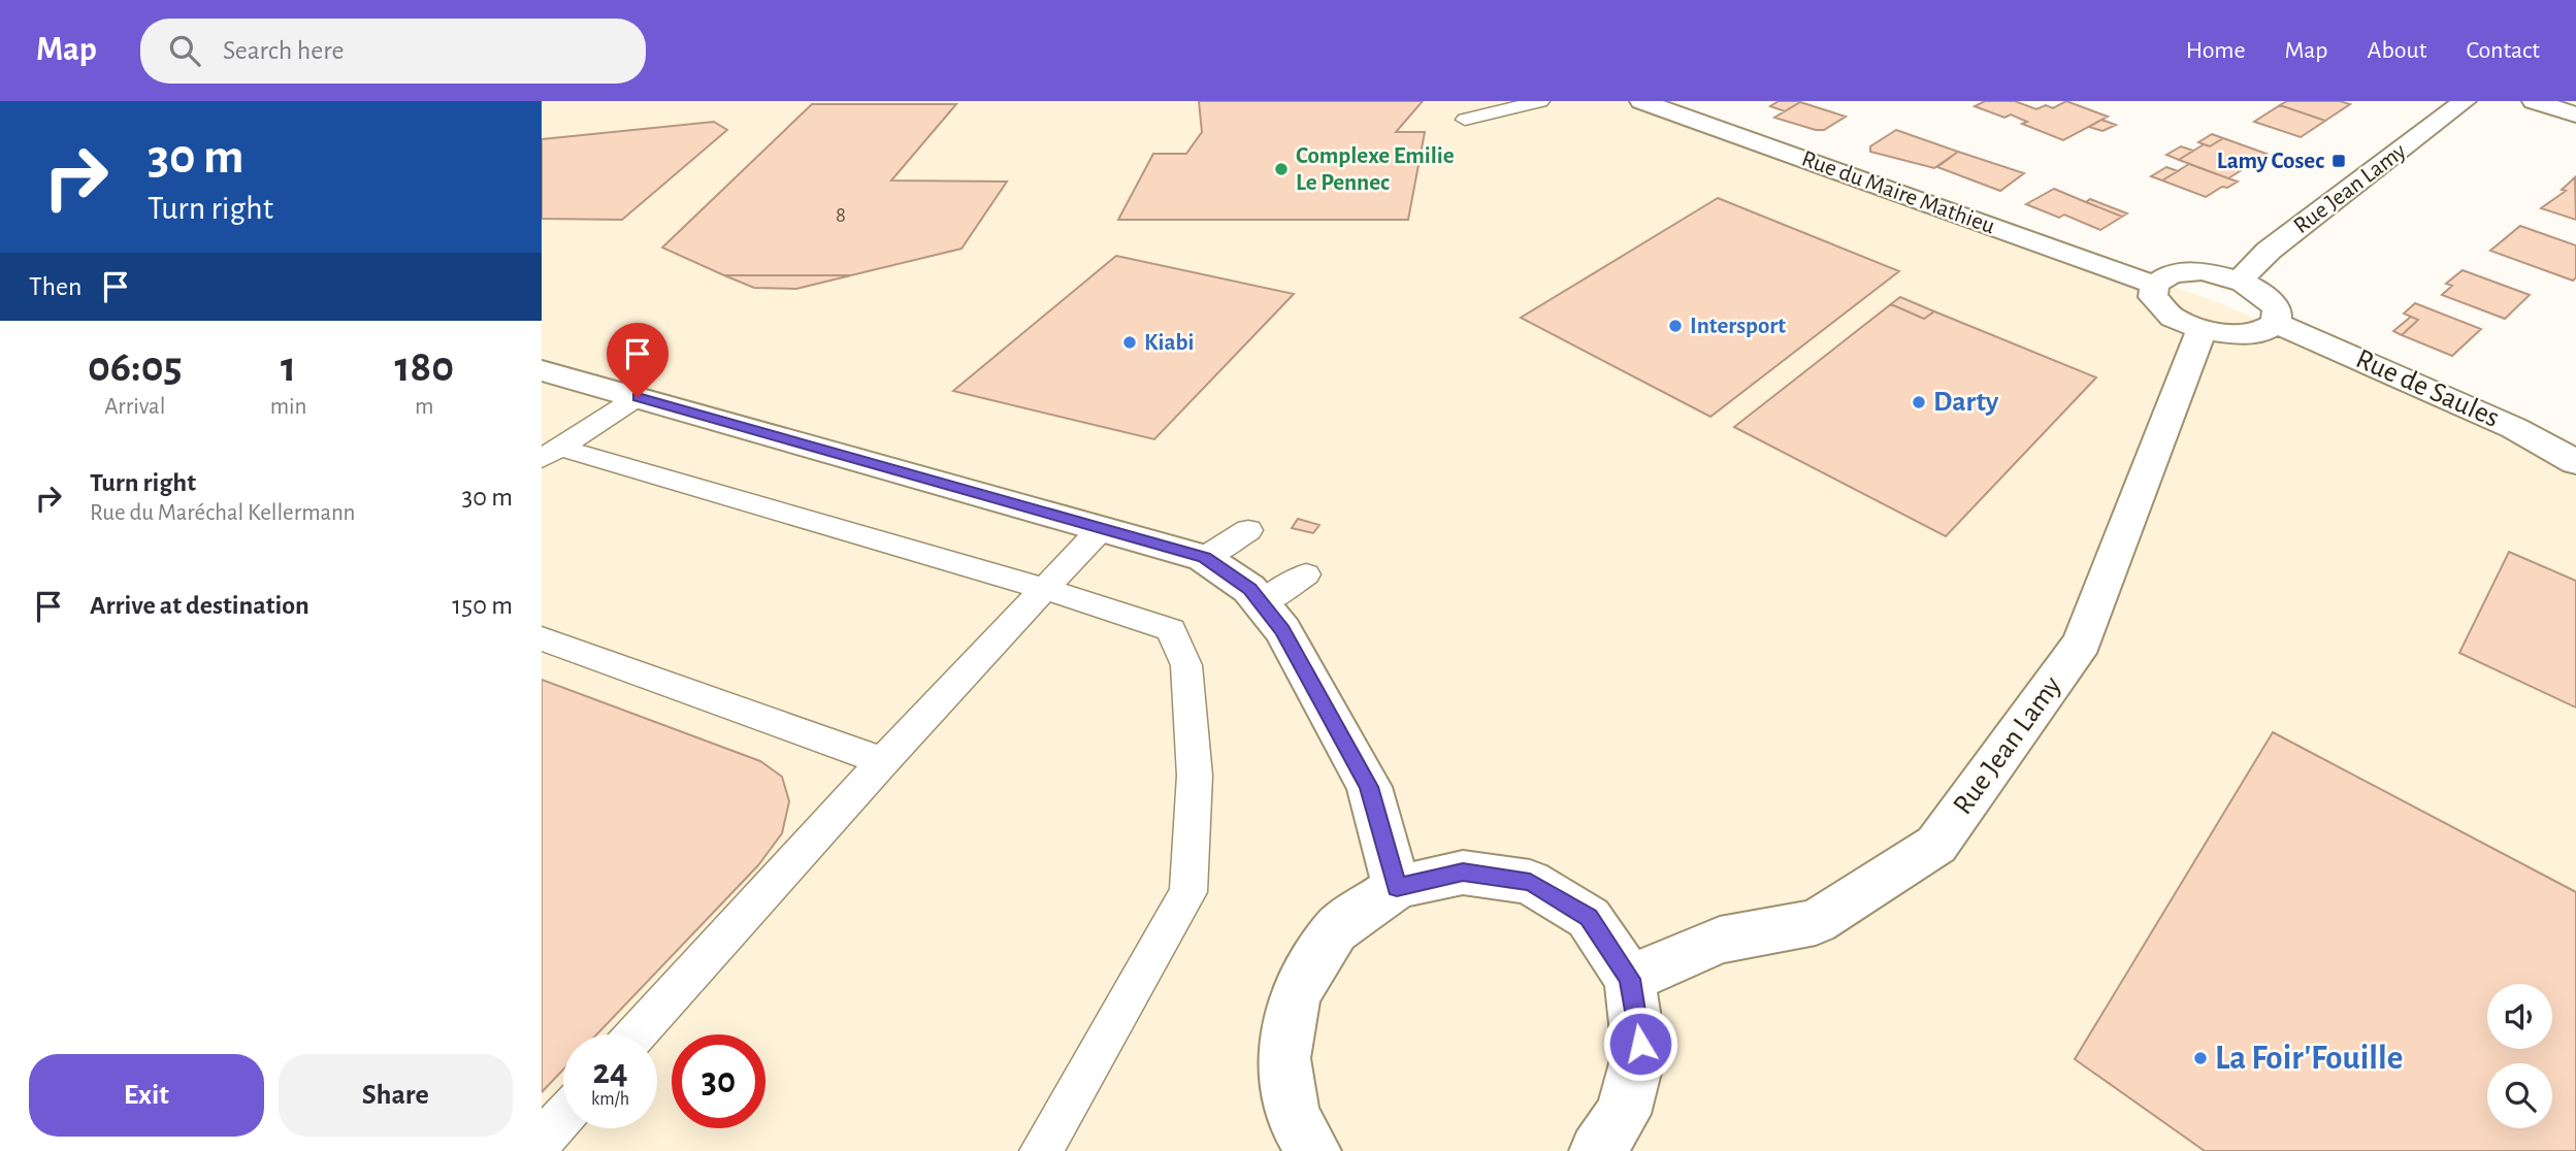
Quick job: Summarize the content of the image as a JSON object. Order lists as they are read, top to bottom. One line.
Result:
{"streets":{"street":["Rue Jean Lamy","Rue du Maire Mathieu","Rue de Saules"]},"places":{"transit":["Lamy Cosec"],"other":["Complexe Emilie Le Pennec","Intersport","Kiabi","Darty","La Foir'Fouille"]},"house_numbers":["8"],"page":{"header":"Map","search":"Search here","nav":["Home","Map","About","Contact"],"turn":["30 m","Turn right"],"then":"Then","eta":["06:05","Arrival","1","min","180","m"],"list":[{"name":"Turn right","note":"Rue du Maréchal Kellermann","value":"30 m"},{"name":"Arrive at destination","value":"150 m"}],"speed":"24 km/h","limit":"30","buttons":["Exit","Share"]}}
